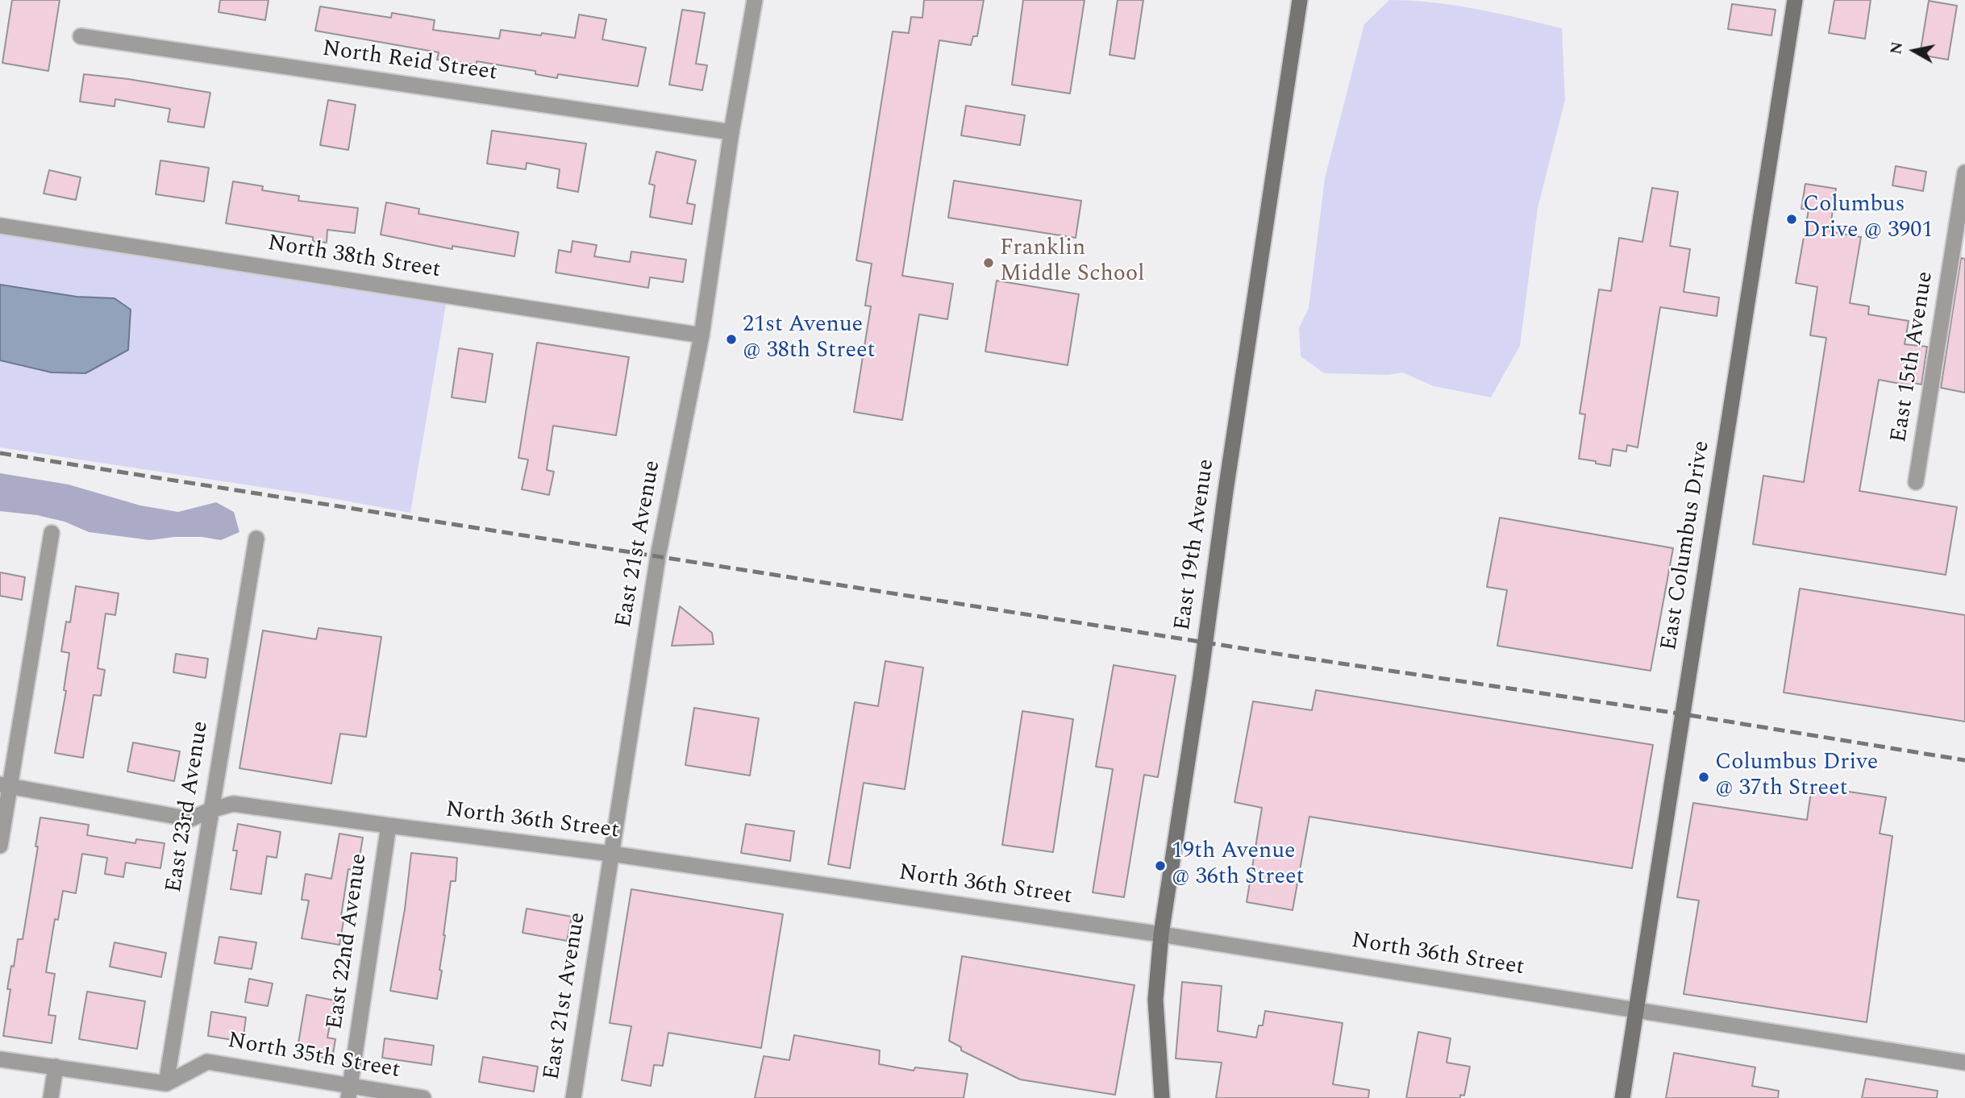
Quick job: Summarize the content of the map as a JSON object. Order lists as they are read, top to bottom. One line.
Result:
{"streets":{"main road":["East 19th Avenue","East Columbus Drive"],"street":["North Reid Street","North 38th Street","East 15th Avenue","East 21st Avenue","East 23rd Avenue","North 36th Street","East 22nd Avenue","North 35th Street"]},"crossings":[["North Reid Street","East 21st Avenue"],["North 38th Street","East 21st Avenue"],["East 21st Avenue","North 36th Street"],["East 19th Avenue","North 36th Street"],["East Columbus Drive","North 36th Street"],["East 23rd Avenue","North 36th Street"],["East 23rd Avenue","North 35th Street"],["North 36th Street","East 22nd Avenue"],["East 22nd Avenue","North 35th Street"]],"places":["Columbus Drive @ 3901","Franklin Middle School","21st Avenue @ 38th Street","Columbus Drive @ 37th Street","19th Avenue @ 36th Street"],"north":"left"}
